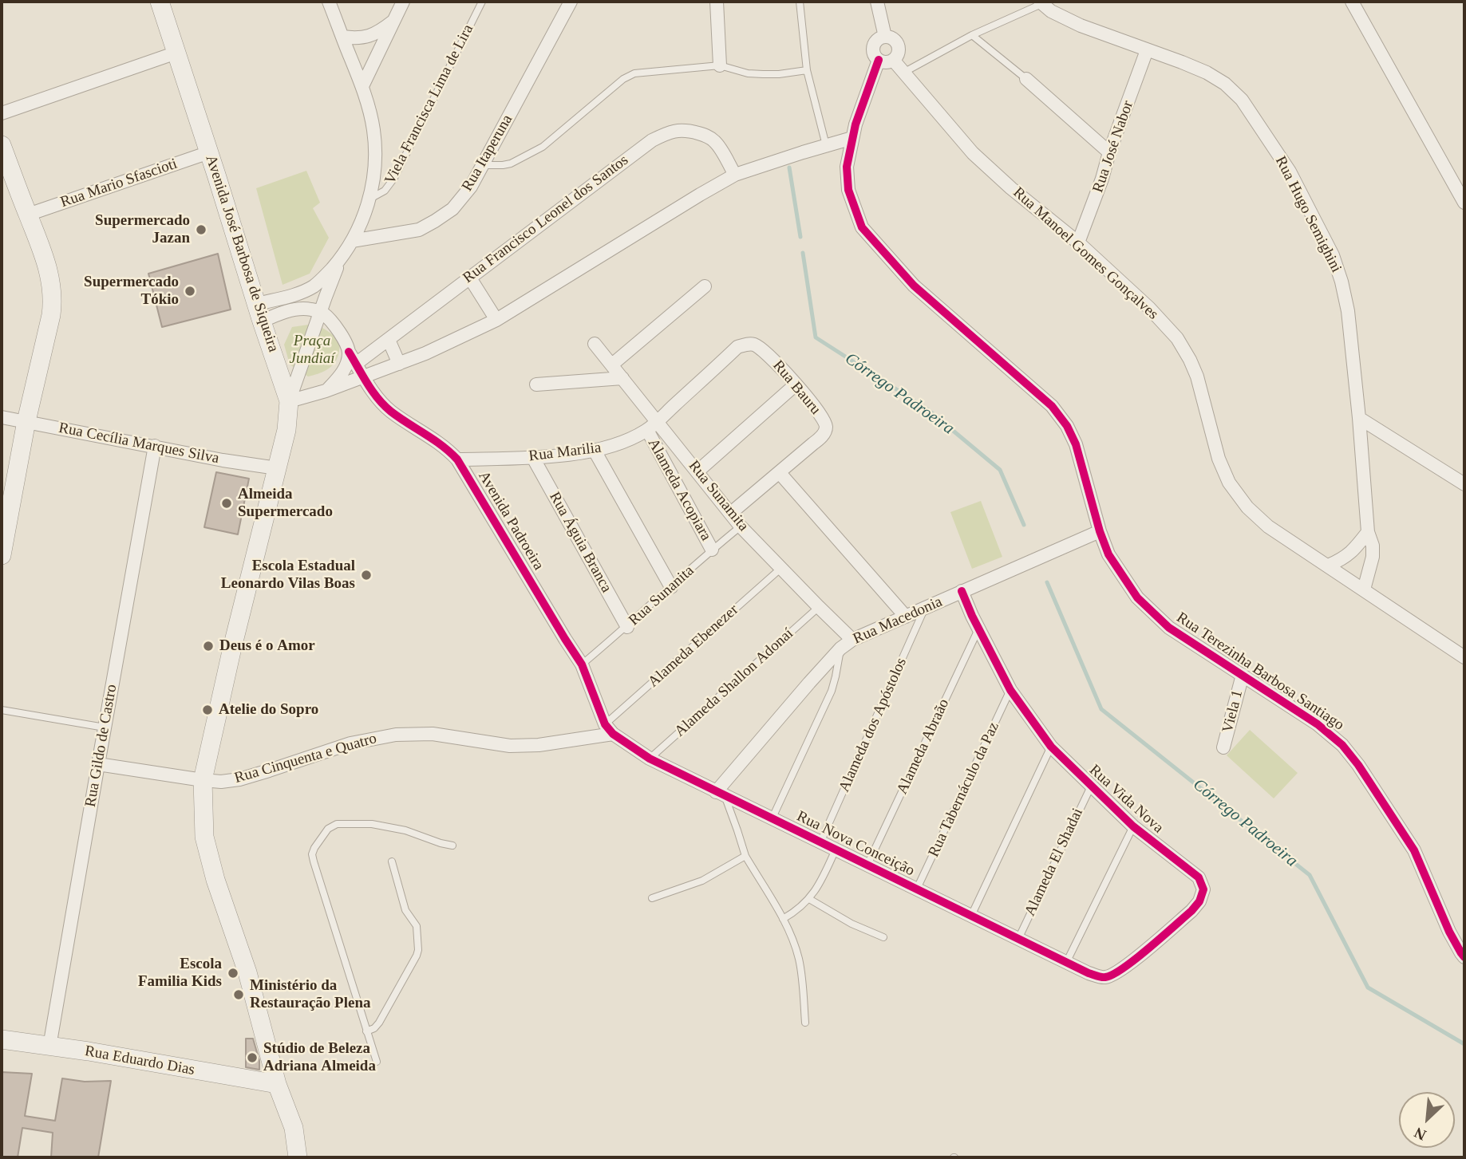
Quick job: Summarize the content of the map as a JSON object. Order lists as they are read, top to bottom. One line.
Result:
{"streets":{"main road":["Avenida José Barbosa de Siqueira","Rua Eduardo Dias"],"street":["Rua José Nabor","Rua Itaperuna","Rua Mario Sfascioti","Rua Hugo Semighini","Rua Francisco Leonel dos Santos","Rua Manoel Gomes Gonçalves","Rua Bauru","Rua Cecília Marques Silva","Rua Marilia","Alameda Acopiara","Rua Sunamita","Avenida Padroeira","Rua Águia Branca","Rua Macedonia","Rua Terezinha Barbosa Santiago","Viela 1","Rua Gildo de Castro","Rua Cinquenta e Quatro","Rua Vida Nova","Rua Nova Conceição"],"lane":["Viela Francisca Lima de Lira","Rua Sunanita","Alameda Ebenezer","Alameda Shallon Adonaí","Alameda dos Apóstolos","Alameda Abraão","Rua Tabernáculo da Paz","Alameda El Shadai"]},"crossings":[["Rua José Nabor","Rua Hugo Semighini"],["Rua José Nabor","Rua Manoel Gomes Gonçalves"],["Rua Mario Sfascioti","Avenida José Barbosa de Siqueira"],["Rua Hugo Semighini","Rua Manoel Gomes Gonçalves"],["Rua Francisco Leonel dos Santos","Avenida Padroeira"],["Avenida José Barbosa de Siqueira","Rua Cecília Marques Silva"],["Avenida José Barbosa de Siqueira","Rua Cinquenta e Quatro"],["Avenida José Barbosa de Siqueira","Rua Eduardo Dias"],["Rua Manoel Gomes Gonçalves","Rua Terezinha Barbosa Santiago"],["Rua Bauru","Rua Marilia"],["Rua Bauru","Rua Sunamita"],["Rua Cecília Marques Silva","Rua Gildo de Castro"],["Rua Marilia","Alameda Acopiara"],["Rua Marilia","Rua Sunamita"],["Rua Marilia","Avenida Padroeira"],["Rua Marilia","Rua Águia Branca"],["Alameda Acopiara","Rua Sunanita"],["Rua Sunamita","Rua Sunanita"],["Rua Sunamita","Rua Macedonia"],["Rua Sunamita","Alameda Ebenezer"],["Rua Sunamita","Alameda Shallon Adonaí"],["Avenida Padroeira","Rua Sunanita"],["Avenida Padroeira","Alameda Ebenezer"],["Avenida Padroeira","Rua Cinquenta e Quatro"],["Avenida Padroeira","Rua Nova Conceição"],["Rua Águia Branca","Rua Sunanita"],["Rua Macedonia","Rua Terezinha Barbosa Santiago"],["Rua Macedonia","Alameda dos Apóstolos"],["Rua Macedonia","Rua Vida Nova"],["Rua Macedonia","Rua Nova Conceição"],["Alameda Ebenezer","Rua Cinquenta e Quatro"],["Alameda Ebenezer","Rua Nova Conceição"],["Rua Terezinha Barbosa Santiago","Viela 1"],["Alameda Shallon Adonaí","Rua Nova Conceição"],["Alameda dos Apóstolos","Rua Nova Conceição"],["Rua Gildo de Castro","Rua Cinquenta e Quatro"],["Rua Gildo de Castro","Rua Eduardo Dias"],["Alameda Abraão","Rua Vida Nova"],["Alameda Abraão","Rua Nova Conceição"],["Rua Cinquenta e Quatro","Rua Nova Conceição"],["Rua Tabernáculo da Paz","Rua Vida Nova"],["Rua Tabernáculo da Paz","Rua Nova Conceição"],["Rua Vida Nova","Rua Nova Conceição"],["Rua Vida Nova","Alameda El Shadai"],["Rua Nova Conceição","Alameda El Shadai"]],"water":["Córrego Padroeira"],"parks":["Praça Jundiaí"],"places":["Supermercado Jazan","Supermercado Tókio","Almeida Supermercado","Escola Estadual Leonardo Vilas Boas","Deus é o Amor","Atelie do Sopro","Escola Familia Kids","Ministério da Restauração Plena","Stúdio de Beleza Adriana Almeida"],"north":"bottom left"}
